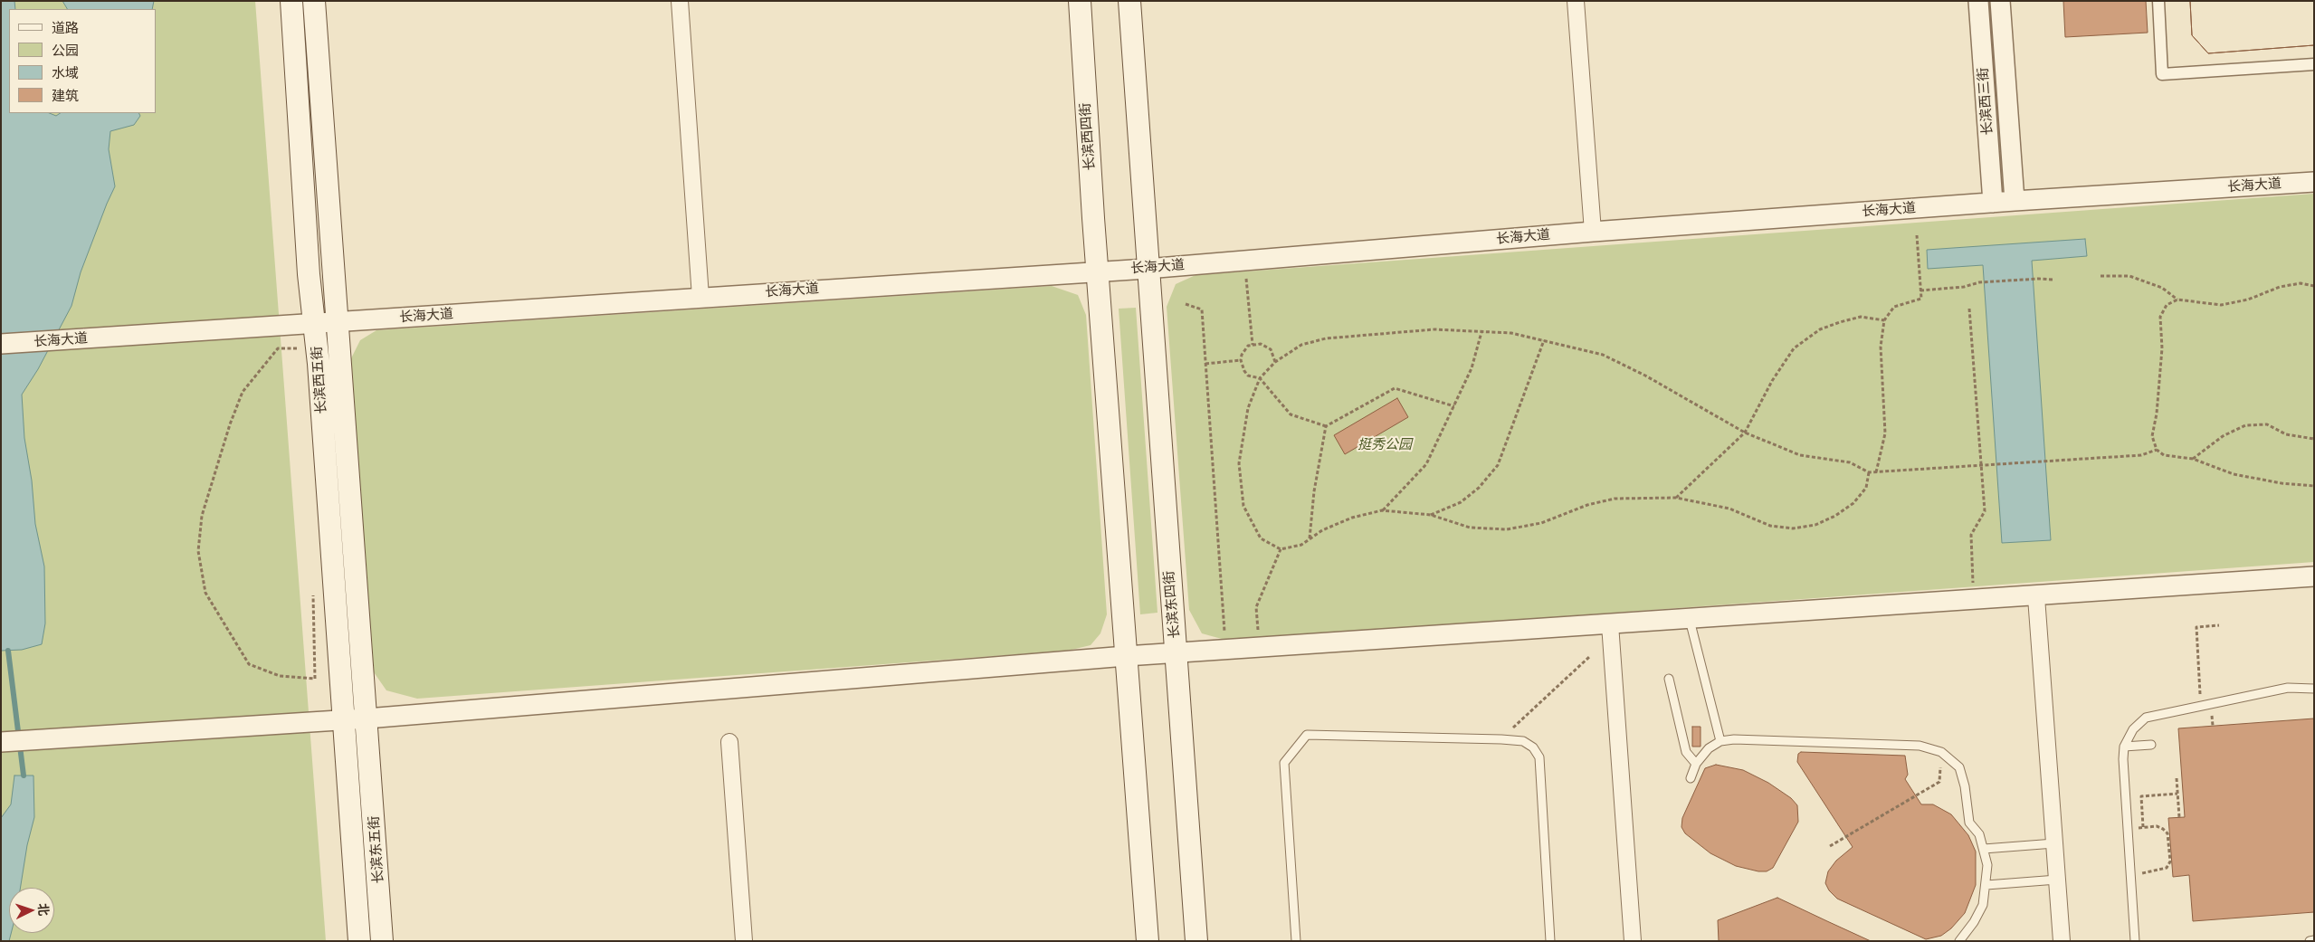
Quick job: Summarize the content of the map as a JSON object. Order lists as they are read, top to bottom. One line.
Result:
{"streets":{"main road":["长滨西四街","长滨西五街","长滨东四街","长滨东五街"],"street":["长滨西三街","长海大道"]},"crossings":[["长滨西三街","长海大道"],["长滨西四街","长海大道"],["长海大道","长滨西五街"],["长海大道","长滨东四街"],["长滨西五街","长滨东五街"]],"parks":["挺秀公园"],"legend":["道路","公园","水域","建筑"],"north":"right"}
